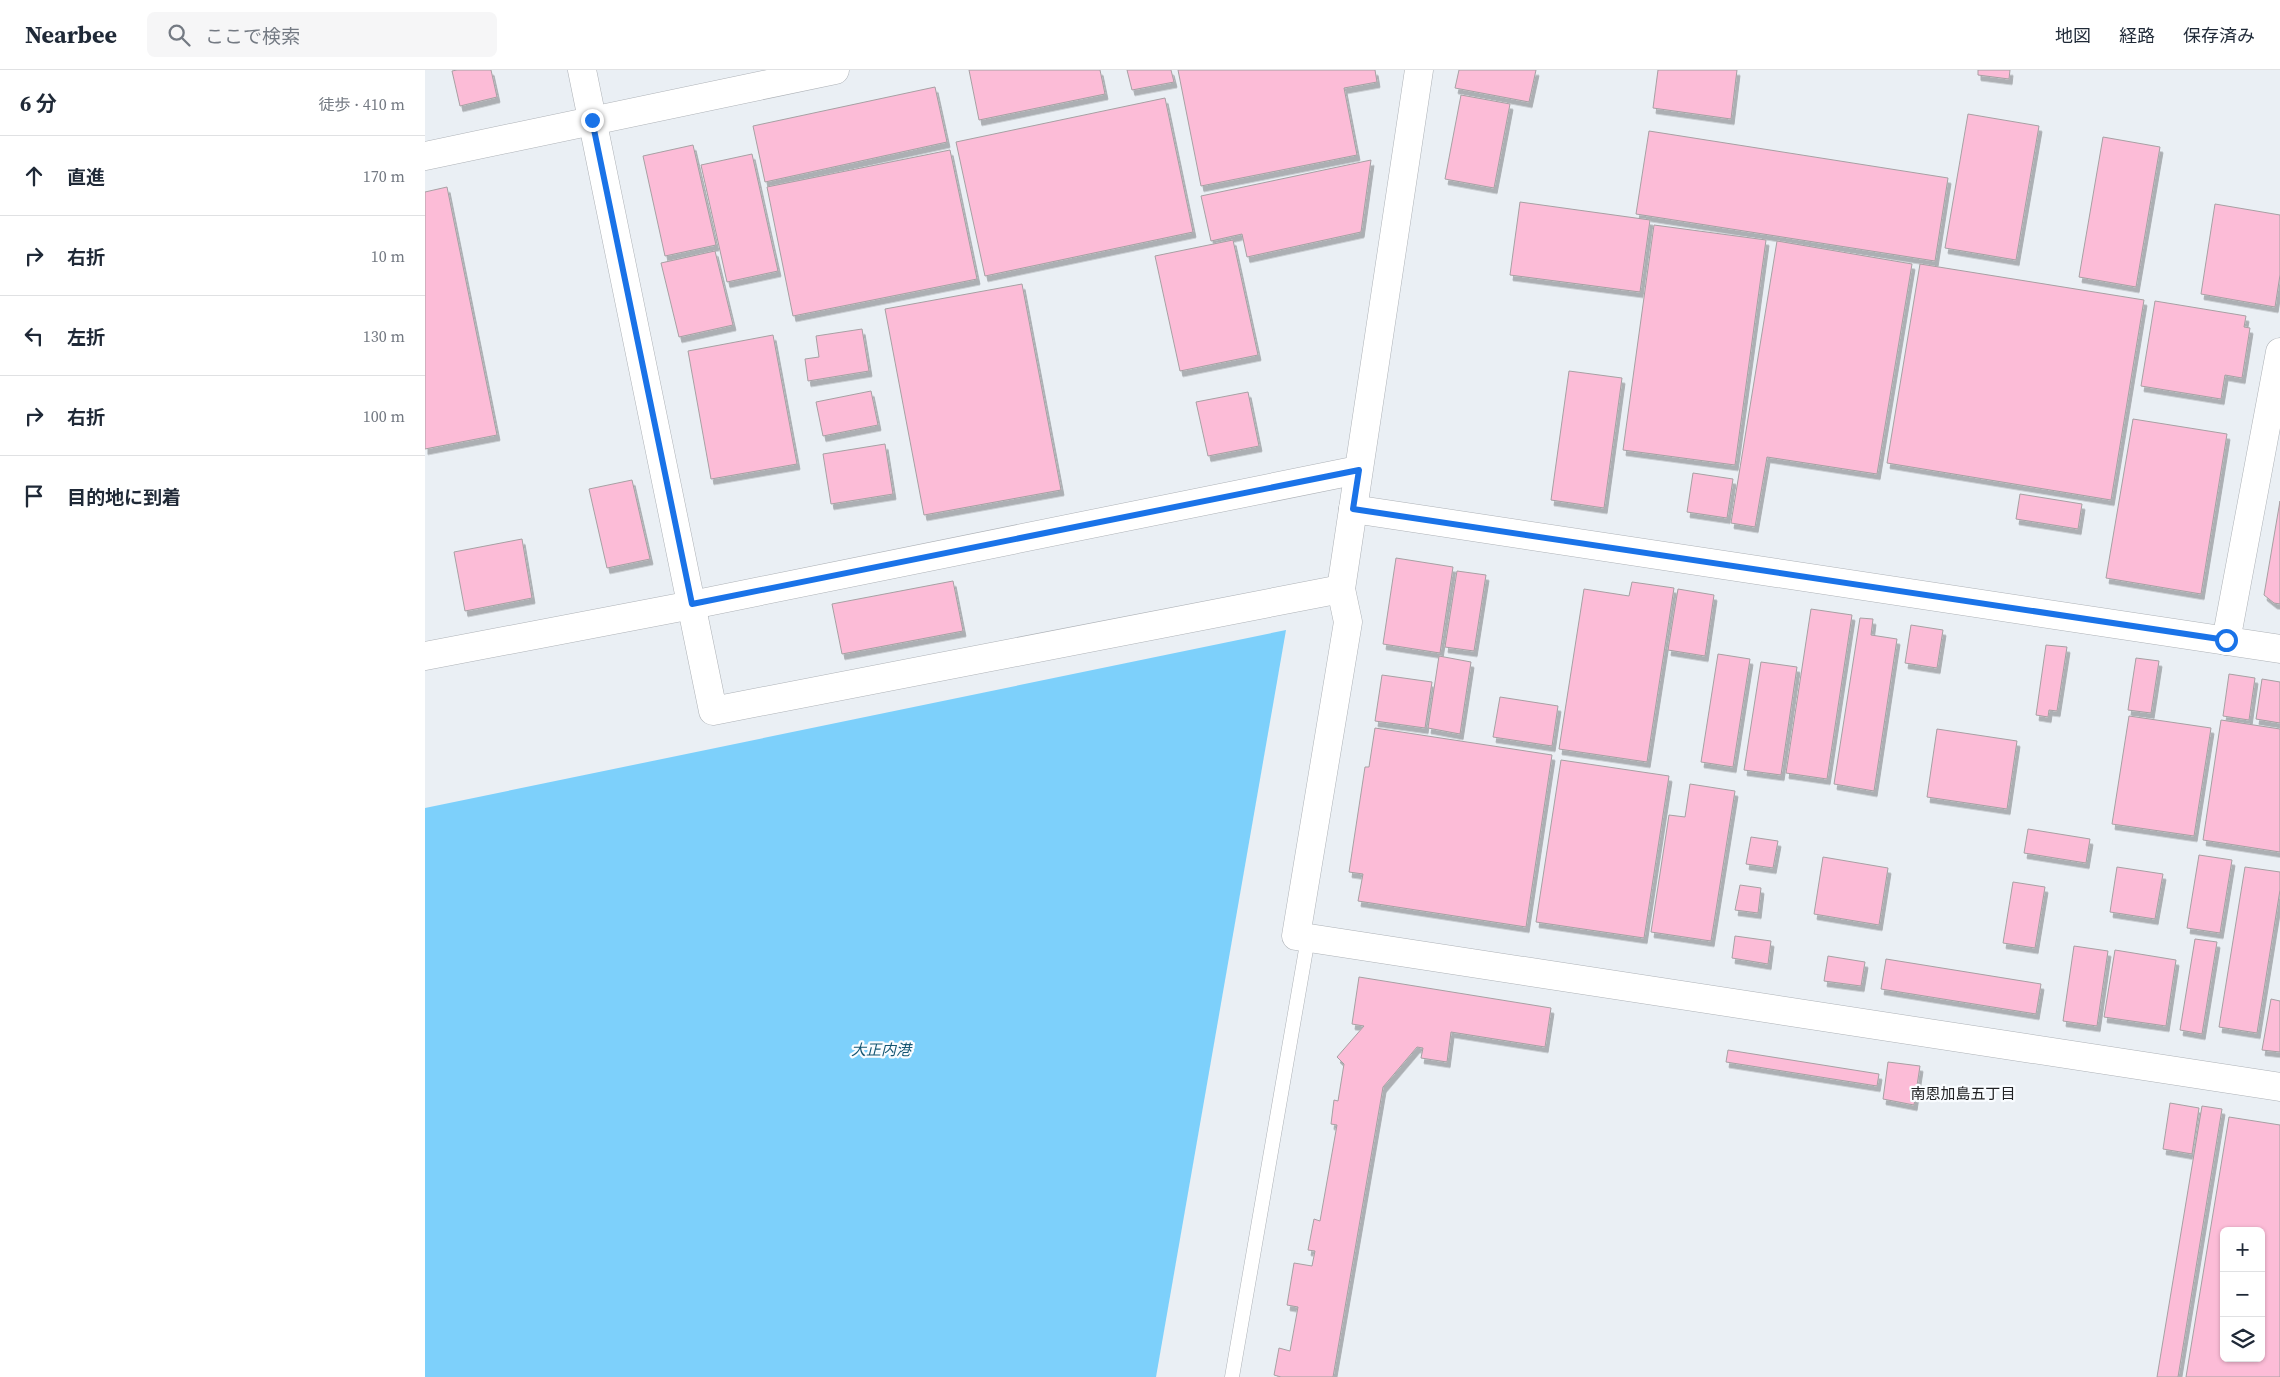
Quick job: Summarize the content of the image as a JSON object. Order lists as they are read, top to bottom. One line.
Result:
{"districts":["南恩加島五丁目"],"water":["大正内港"],"page":{"header":"Nearbee","search":"ここで検索","nav":["地図","経路","保存済み"],"heading":["6 分","徒歩 · 410 m"],"list":[["直進","170 m"],["右折","10 m"],["左折","130 m"],["右折","100 m"],"目的地に到着"],"map_buttons":["+","−"]}}
